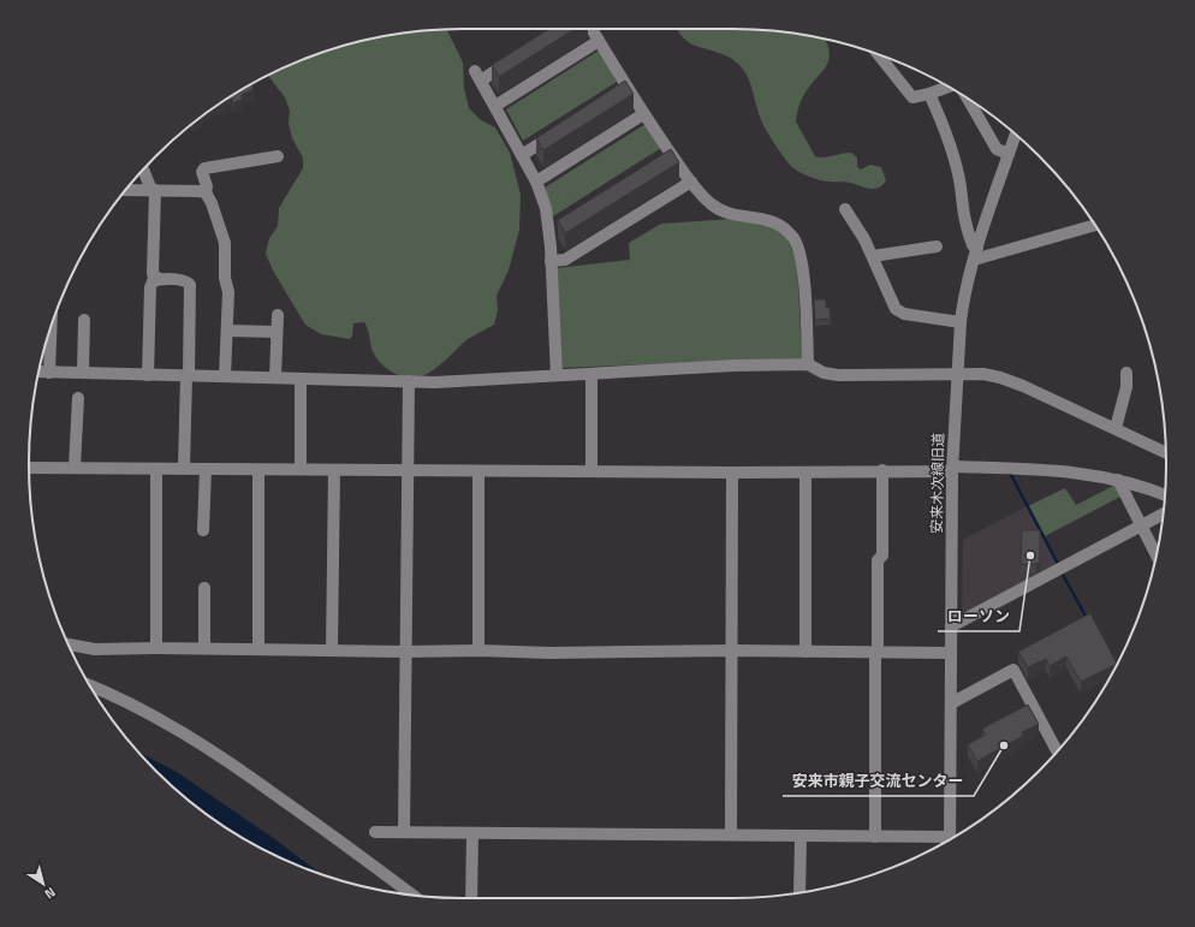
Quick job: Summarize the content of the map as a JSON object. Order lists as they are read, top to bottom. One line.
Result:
{"streets":{"street":["安来木次線旧道"]},"places":["ローソン","安来市親子交流センター"],"north":"bottom right"}
